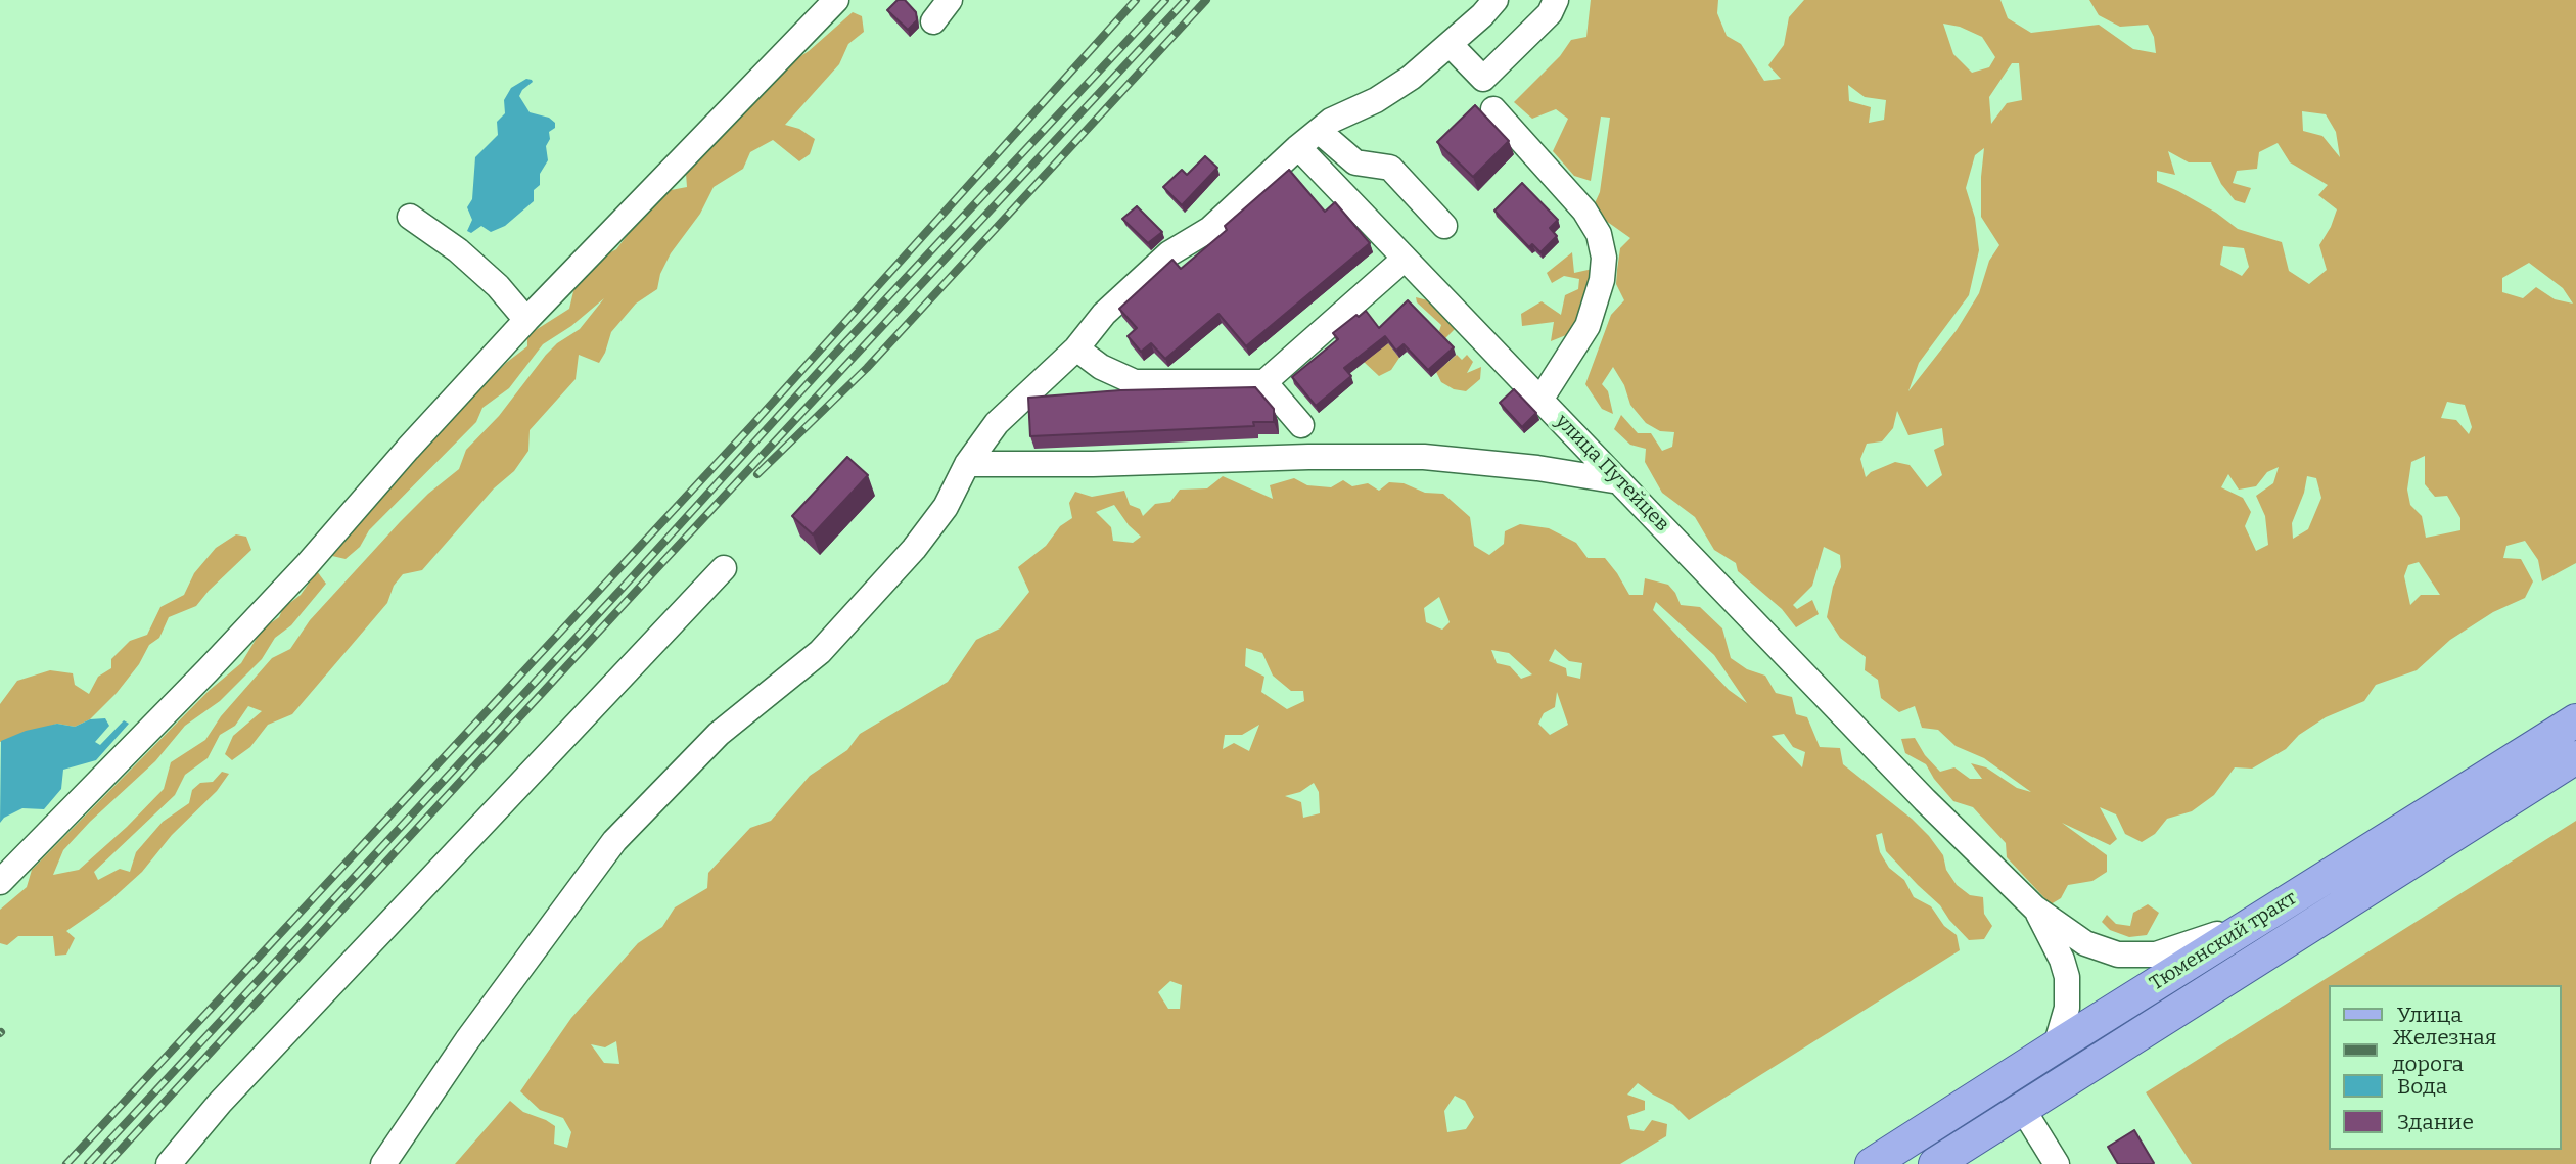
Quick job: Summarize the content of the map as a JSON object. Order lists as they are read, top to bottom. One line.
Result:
{"streets":{"main road":["Тюменский тракт"],"street":["улица Путейцев"]},"legend":["Улица","Железная дорога","Вода","Здание"]}
